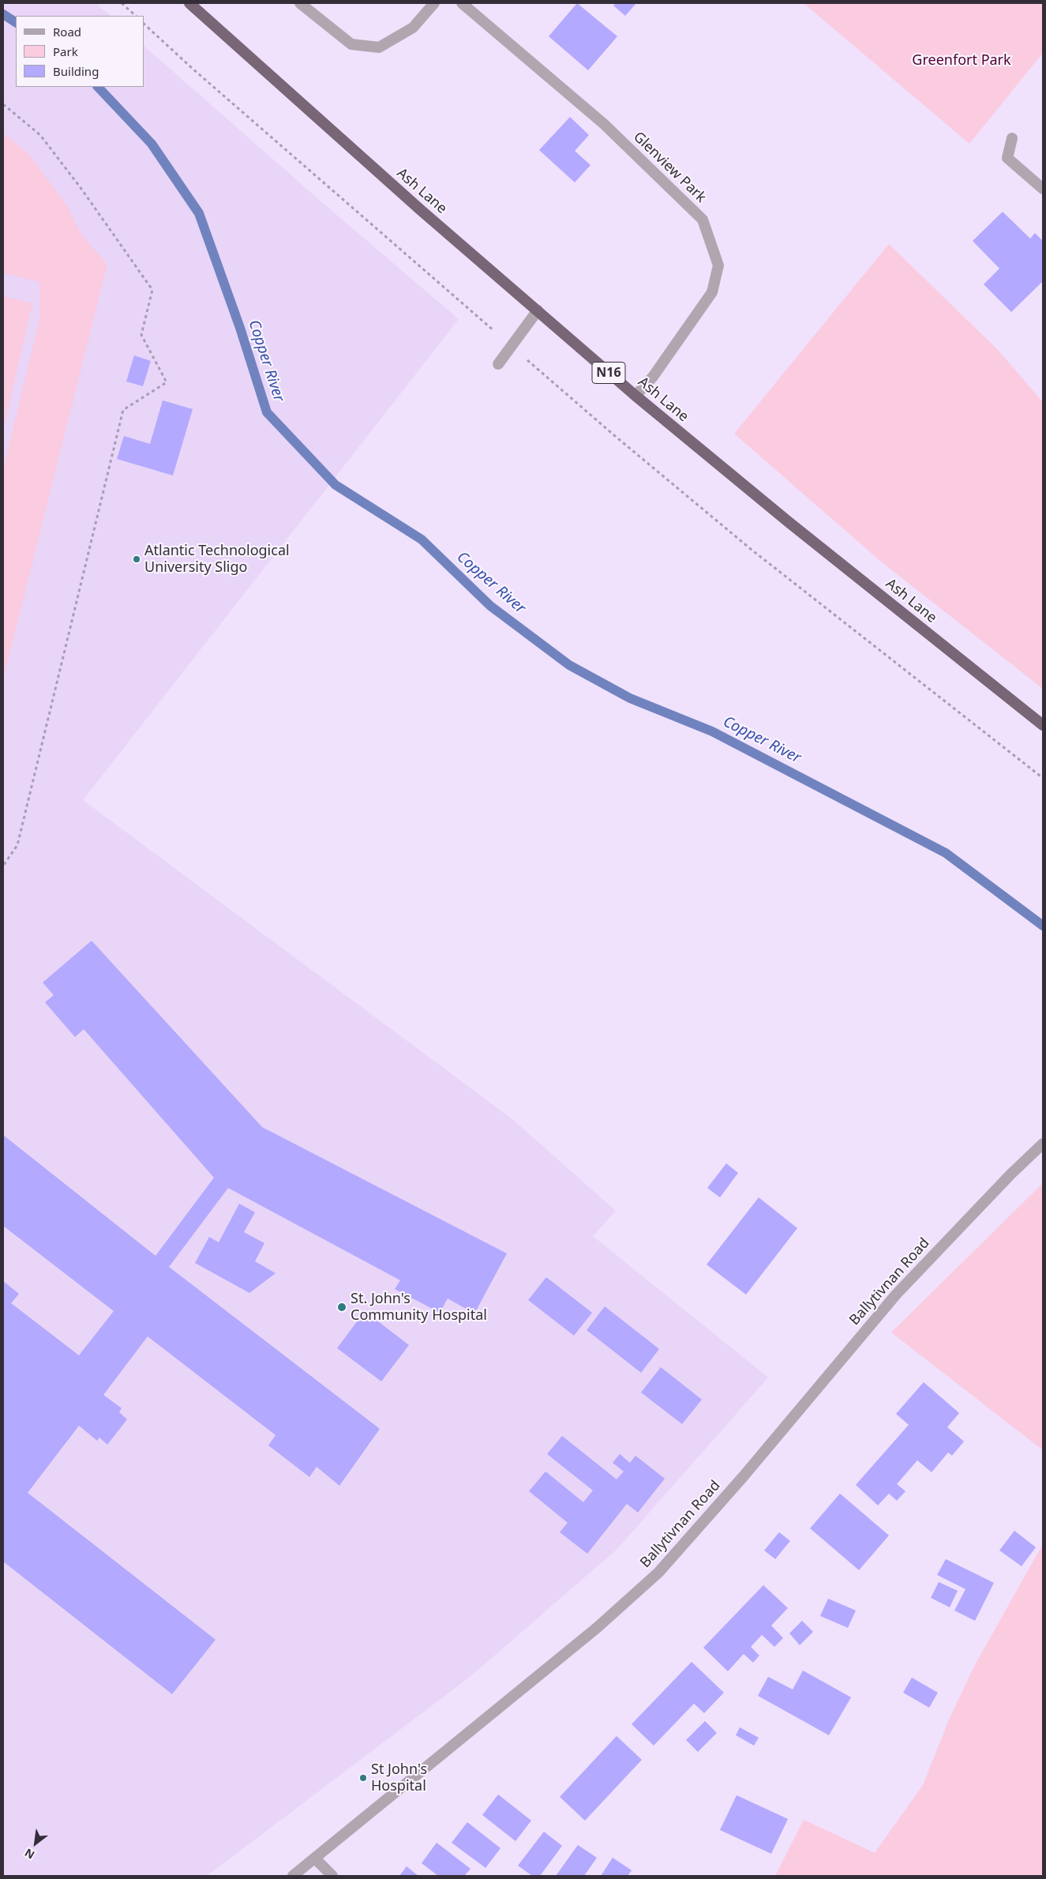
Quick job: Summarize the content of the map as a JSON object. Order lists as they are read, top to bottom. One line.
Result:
{"streets":{"highway":["Ash Lane","N16"],"street":["Glenview Park","Ballytivnan Road"]},"crossings":[["Glenview Park","Ash Lane"]],"water":["Copper River"],"parks":["Greenfort Park"],"places":["Atlantic Technological University Sligo","St. John's Community Hospital","St John's Hospital"],"legend":["Road","Park","Building"],"north":"bottom left"}
